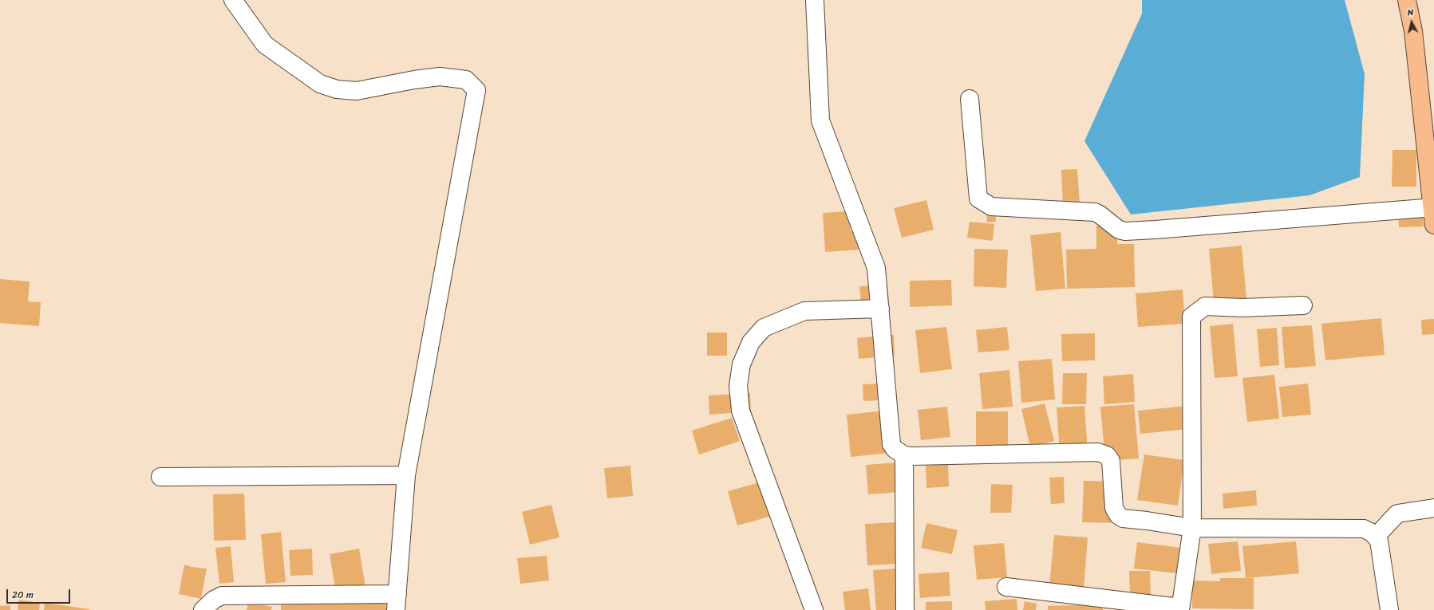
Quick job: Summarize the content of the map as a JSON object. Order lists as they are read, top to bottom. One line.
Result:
{"scale_bar":"20 m","north":"top"}
